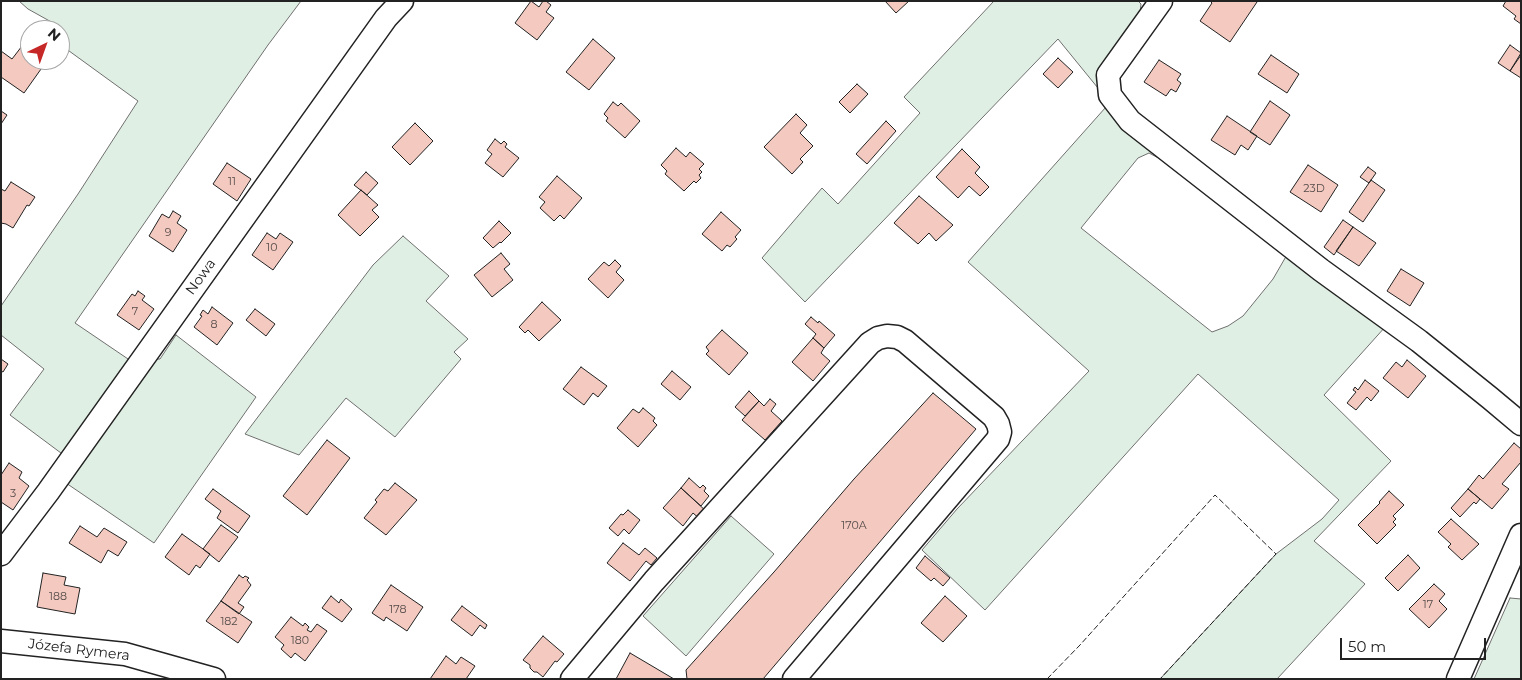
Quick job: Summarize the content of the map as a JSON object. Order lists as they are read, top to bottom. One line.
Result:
{"streets":{"street":["Nowa","Józefa Rymera"]},"house_numbers":["11","23D","9","10","7","8","3","170A","188","17","178","182","180"],"scale_bar":"50 m","north":"top right"}
